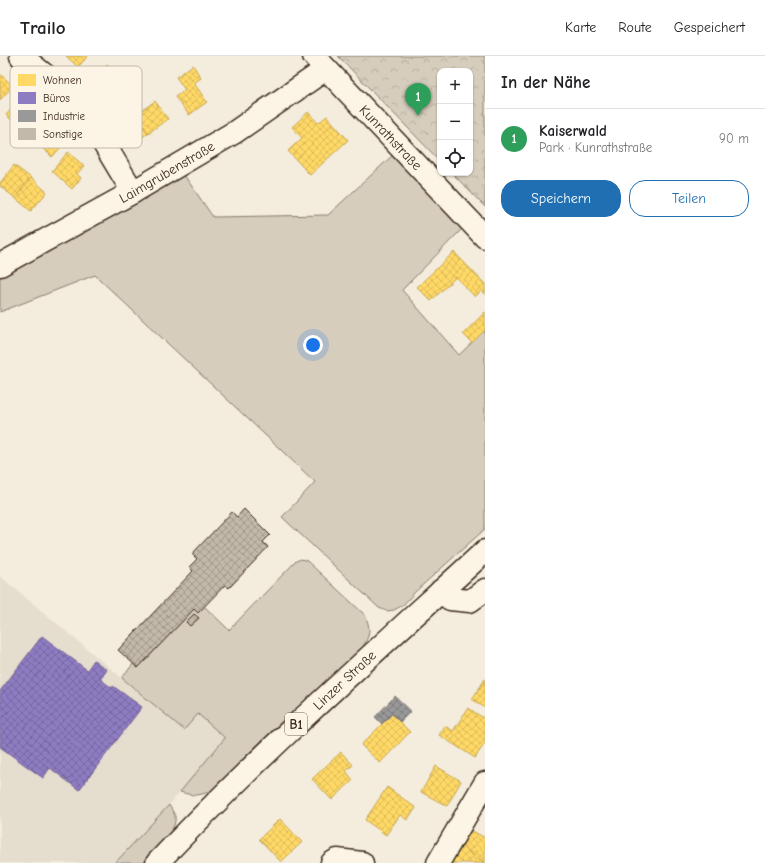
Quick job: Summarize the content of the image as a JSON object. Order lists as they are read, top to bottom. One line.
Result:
{"streets":{"street":["Kunrathstraße","Laimgrubenstraße","Linzer Straße","B1"]},"crossings":[["Kunrathstraße","Laimgrubenstraße"]],"legend":["Wohnen","Büros","Industrie","Sonstige"],"page":{"header":"Trailo","nav":["Karte","Route","Gespeichert"],"heading":"In der Nähe","map_buttons":["+","−"],"pins":"1","list":[{"mark":"1","name":"Kaiserwald","note":"Park · Kunrathstraße","value":"90 m"}],"buttons":["Speichern","Teilen"]}}
